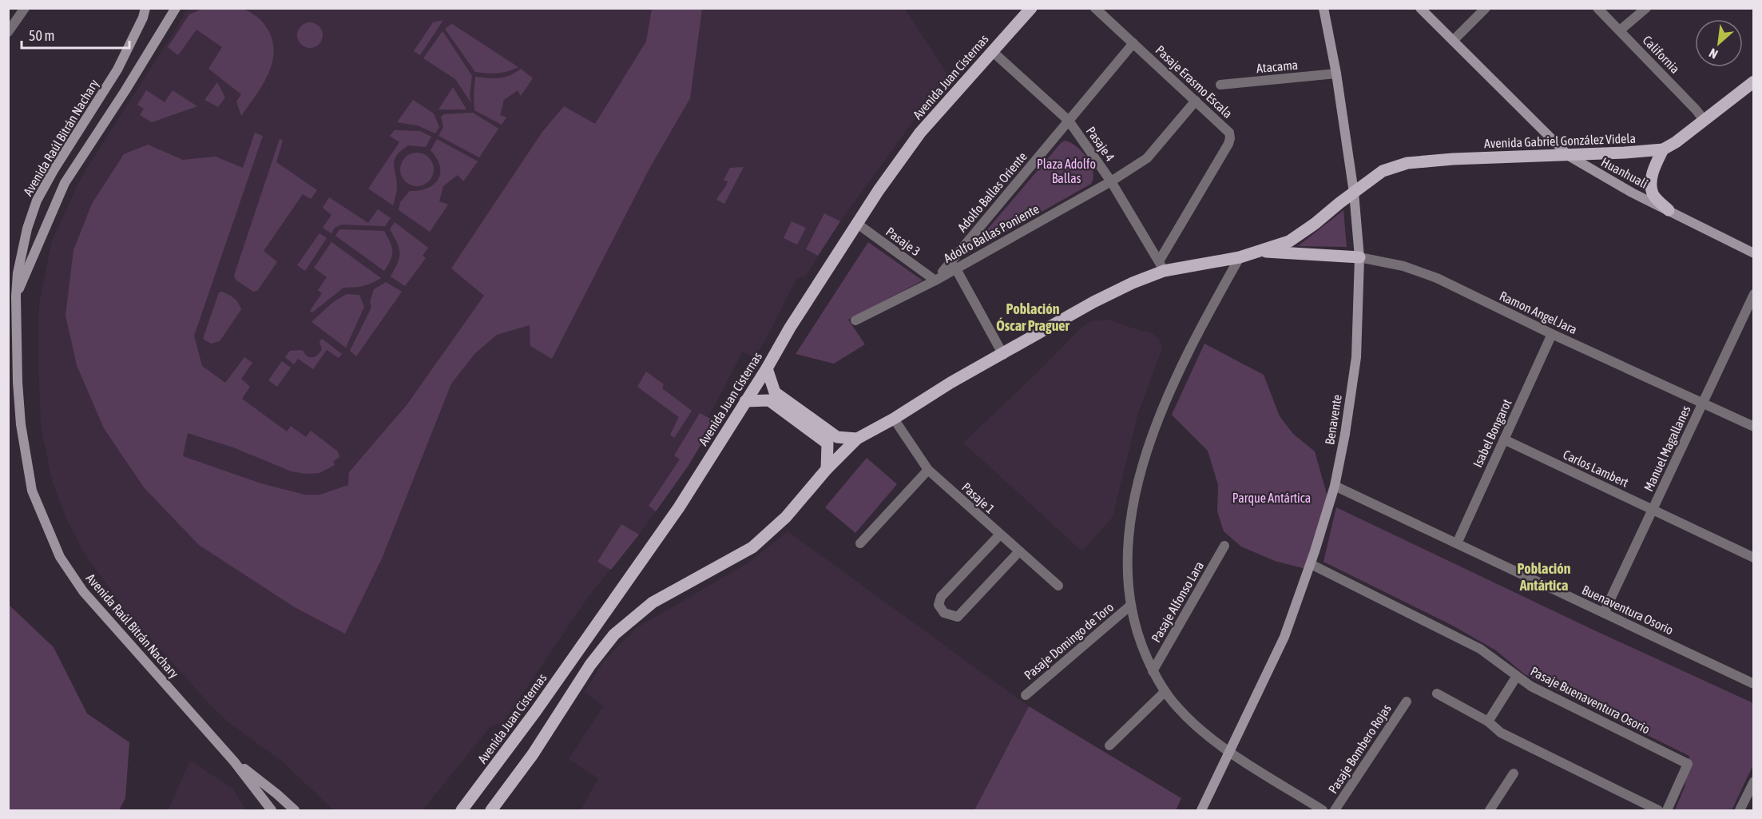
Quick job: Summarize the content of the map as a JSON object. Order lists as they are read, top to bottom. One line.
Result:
{"streets":{"main road":["Avenida Juan Cisternas","Avenida Raúl Bitrán Nachary","Avenida Gabriel González Videla","Huanhualí","Benavente"],"street":["California","Atacama","Pasaje Erasmo Escala","Pasaje 4","Adolfo Ballas Oriente","Adolfo Ballas Poniente","Pasaje 3","Ramon Angel Jara","Isabel Bongarot","Manuel Magallanes","Carlos Lambert","Pasaje 1","Pasaje Alfonso Lara","Buenaventura Osorio","Pasaje Domingo de Toro","Pasaje Buenaventura Osorio","Pasaje Bombero Rojas"]},"crossings":[["California","Avenida Gabriel González Videla"],["Atacama","Benavente"],["Avenida Juan Cisternas","Pasaje 4"],["Avenida Juan Cisternas","Pasaje 3"],["Pasaje Erasmo Escala","Avenida Gabriel González Videla"],["Pasaje Erasmo Escala","Pasaje 4"],["Pasaje Erasmo Escala","Adolfo Ballas Oriente"],["Pasaje Erasmo Escala","Adolfo Ballas Poniente"],["Avenida Gabriel González Videla","Pasaje 4"],["Avenida Gabriel González Videla","Huanhualí"],["Avenida Gabriel González Videla","Benavente"],["Avenida Gabriel González Videla","Pasaje 1"],["Pasaje 4","Adolfo Ballas Oriente"],["Pasaje 4","Adolfo Ballas Poniente"],["Adolfo Ballas Oriente","Adolfo Ballas Poniente"],["Adolfo Ballas Oriente","Pasaje 3"],["Ramon Angel Jara","Benavente"],["Ramon Angel Jara","Isabel Bongarot"],["Ramon Angel Jara","Manuel Magallanes"],["Benavente","Buenaventura Osorio"],["Benavente","Pasaje Buenaventura Osorio"],["Isabel Bongarot","Carlos Lambert"],["Isabel Bongarot","Buenaventura Osorio"],["Manuel Magallanes","Carlos Lambert"],["Manuel Magallanes","Buenaventura Osorio"]],"districts":["Población Óscar Praguer","Población Antártica"],"parks":["Plaza Adolfo Ballas","Parque Antártica"],"scale_bar":"50 m","north":"bottom left"}
